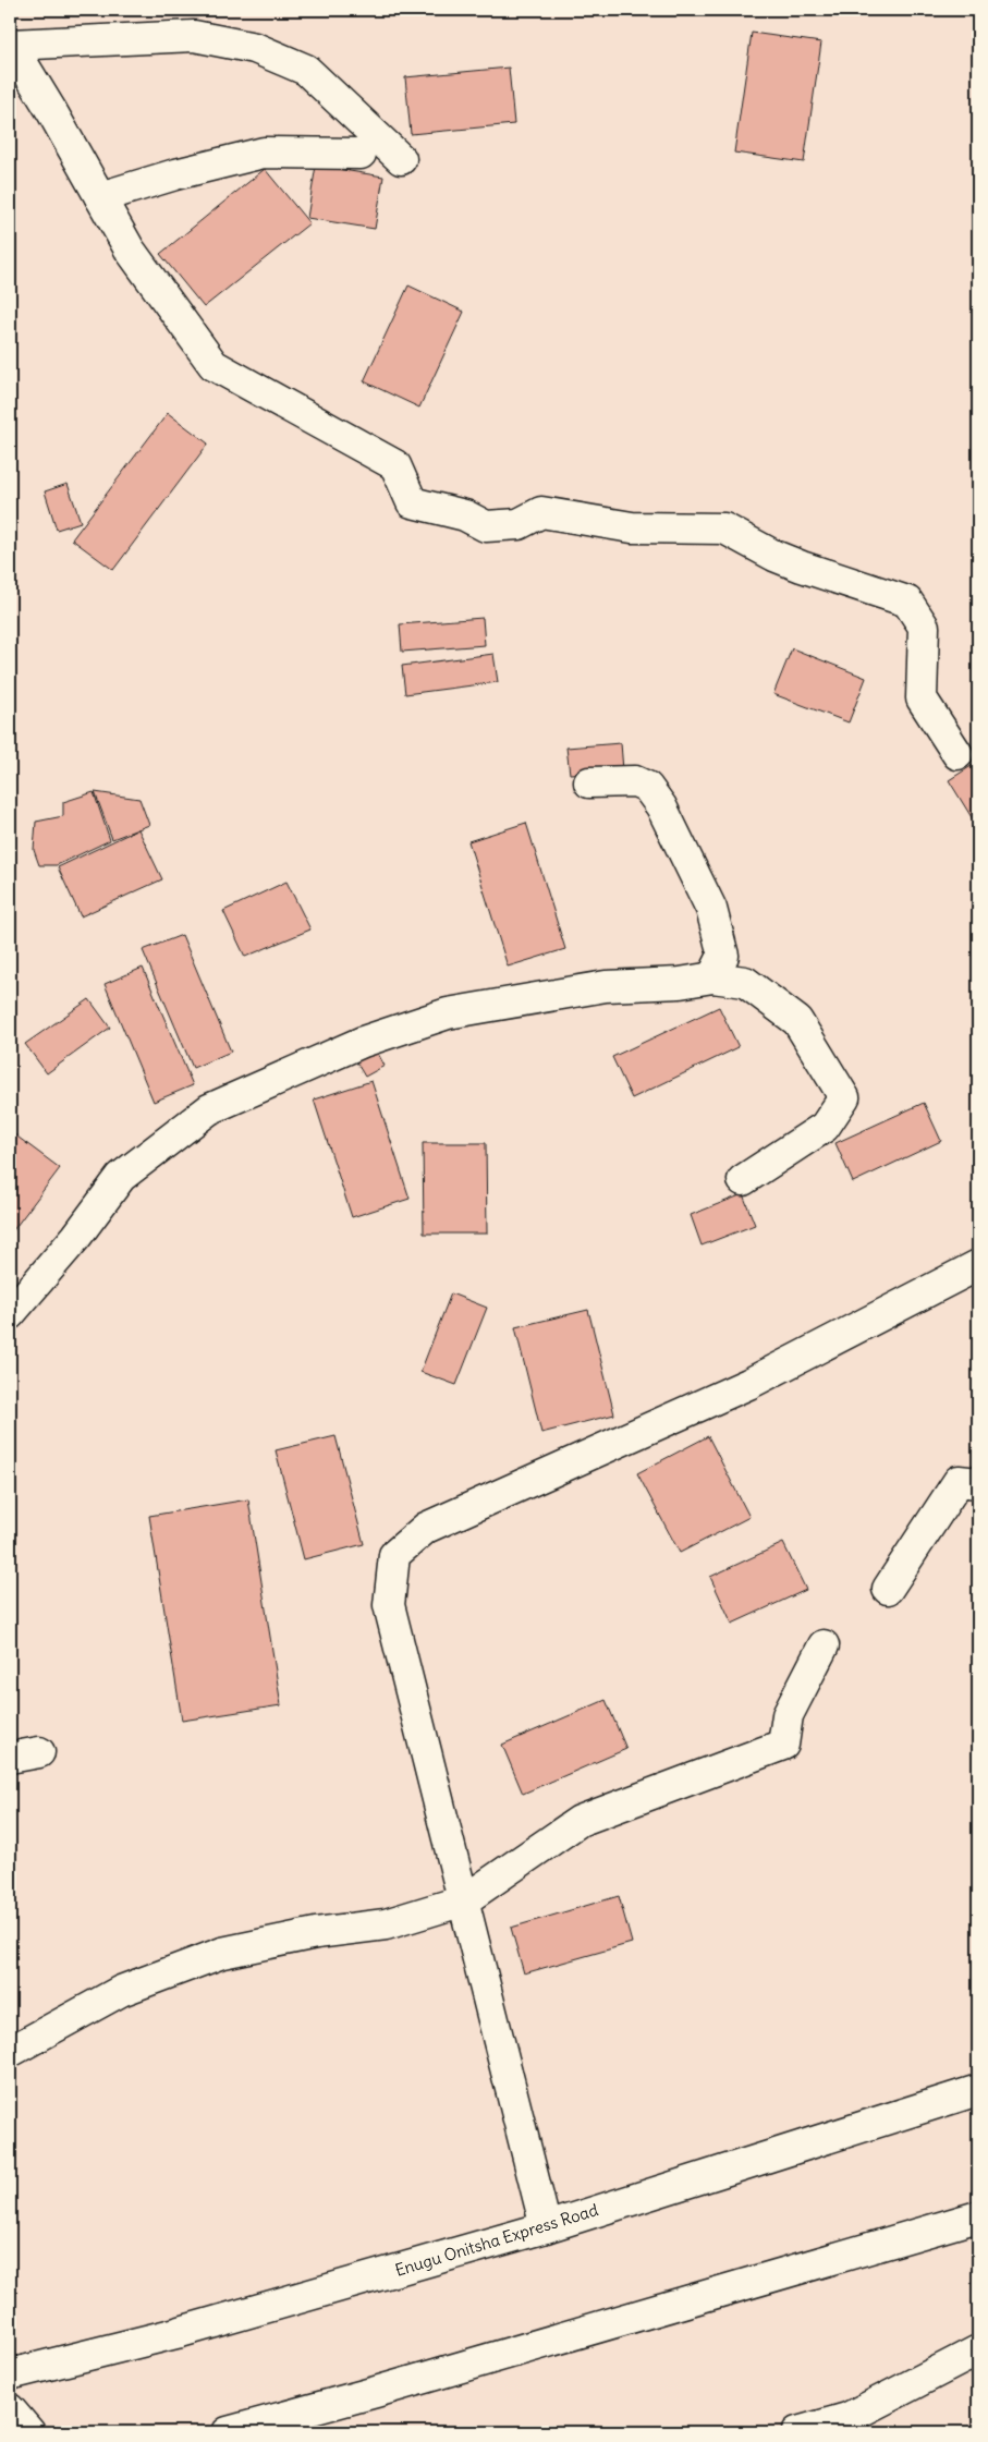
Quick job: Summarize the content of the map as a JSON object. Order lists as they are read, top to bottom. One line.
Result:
{"streets":{"main road":["Enugu Onitsha Express Road"]}}
